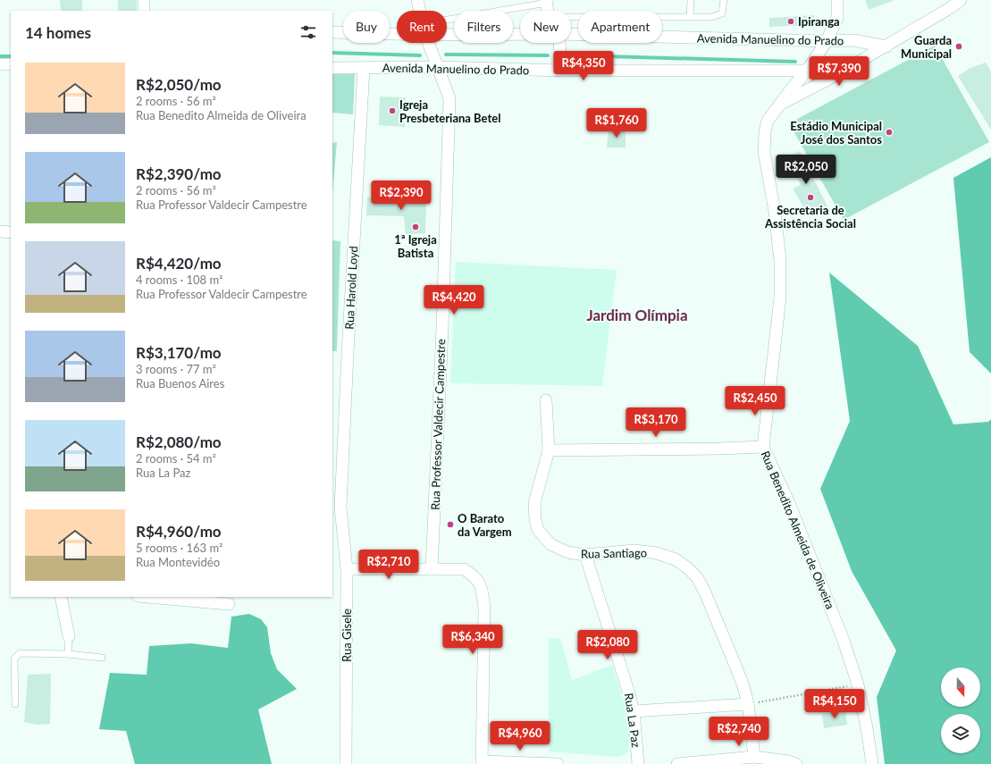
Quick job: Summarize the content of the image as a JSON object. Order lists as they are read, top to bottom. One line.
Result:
{"streets":{"street":["Avenida Manuelino do Prado","Rua Harold Loyd","Rua Professor Valdecir Campestre","Rua Benedito Almeida de Oliveira","Rua Santiago","Rua Gisele","Rua La Paz"]},"crossings":[["Avenida Manuelino do Prado","Rua Harold Loyd"],["Avenida Manuelino do Prado","Rua Professor Valdecir Campestre"],["Avenida Manuelino do Prado","Rua Benedito Almeida de Oliveira"],["Rua Harold Loyd","Rua Gisele"],["Rua Santiago","Rua La Paz"]],"districts":["Jardim Olímpia"],"places":["Ipiranga","Guarda Municipal","Igreja Presbeteriana Betel","Estádio Municipal José dos Santos","Secretaria de Assistência Social","1ª Igreja Batista","O Barato da Vargem"],"north":"bottom","page":{"chip":["Buy","Rent","Filters","New","Apartment"],"heading":"14 homes","price":["R$4,350","R$7,390","R$1,760","R$2,050","R$2,390","R$4,420","R$2,450","R$3,170","R$2,710","R$6,340","R$2,080","R$4,150","R$2,740","R$4,960"],"list":[{"name":"R$2,050/mo","note":"2 rooms · 56 m² · Rua Benedito Almeida de Oliveira"},{"name":"R$2,390/mo","note":"2 rooms · 56 m² · Rua Professor Valdecir Campestre"},{"name":"R$4,420/mo","note":"4 rooms · 108 m² · Rua Professor Valdecir Campestre"},{"name":"R$3,170/mo","note":"3 rooms · 77 m² · Rua Buenos Aires"},{"name":"R$2,080/mo","note":"2 rooms · 54 m² · Rua La Paz"},{"name":"R$4,960/mo","note":"5 rooms · 163 m² · Rua Montevidéo"}]}}
